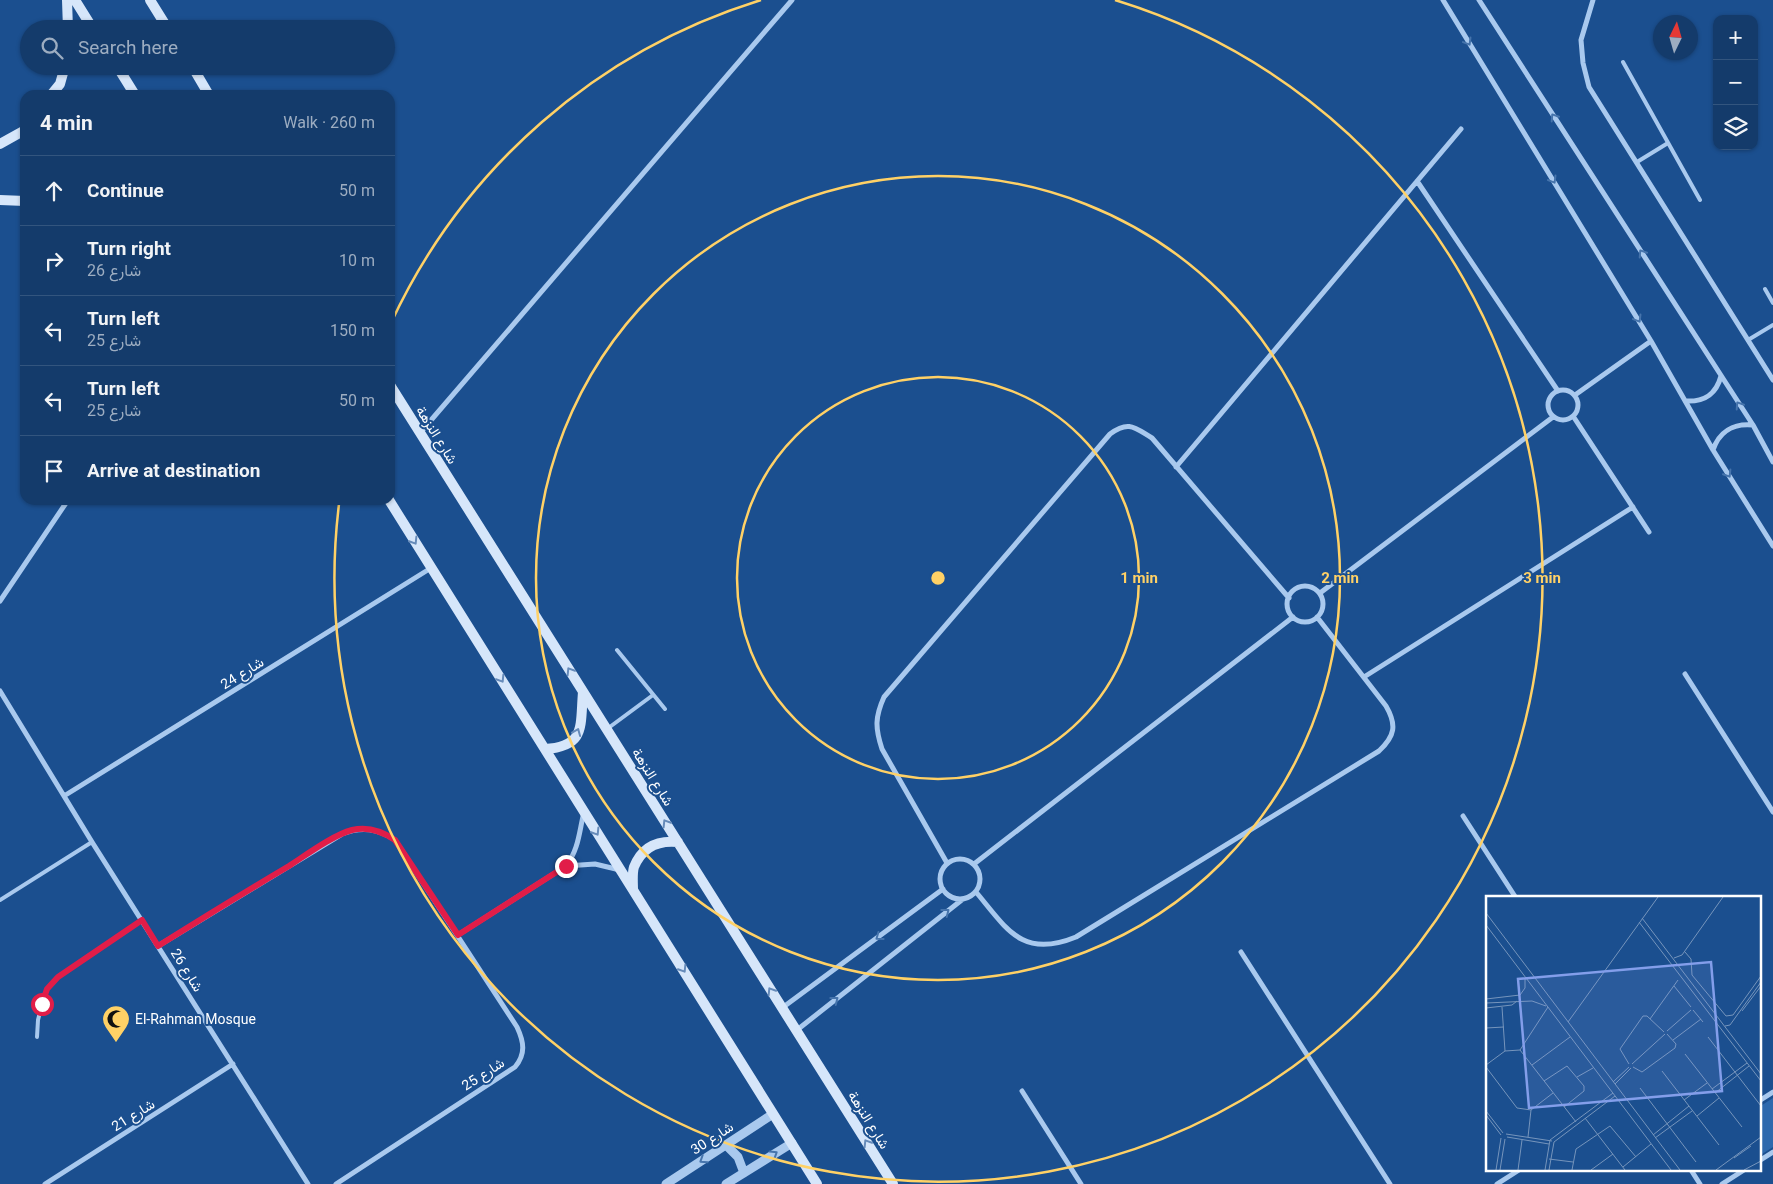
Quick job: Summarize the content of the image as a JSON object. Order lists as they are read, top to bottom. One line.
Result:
{"streets":{"main road":["شارع النزهة"],"street":["شارع 24","شارع 26","شارع 25","شارع 21","شارع 30"]},"crossings":[["شارع 24","شارع 26"],["شارع 26","شارع 25"],["شارع 26","شارع 21"]],"one_way":["شارع 30"],"places":{"mosque":["El-Rahman Mosque"]},"north":"top","page":{"map_buttons":["+","−"],"search":"Search here","heading":["4 min","Walk · 260 m"],"list":[["Continue","50 m"],["Turn right","شارع 26","10 m"],["Turn left","شارع 25","150 m"],["Turn left","شارع 25","50 m"],"Arrive at destination"]},"rings":["1 min","2 min","3 min"]}
